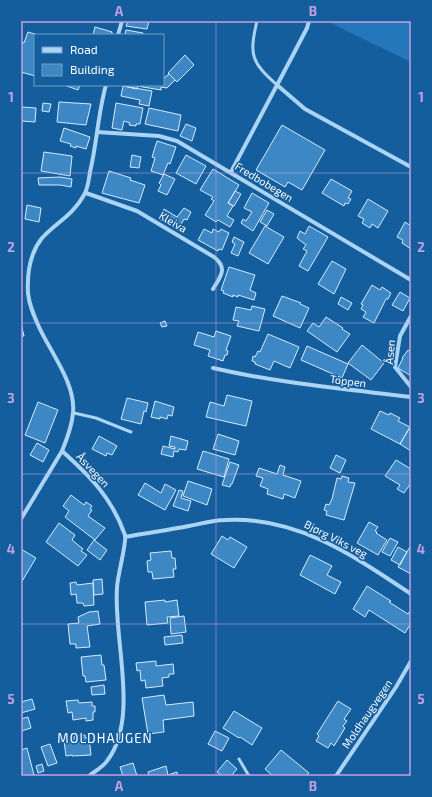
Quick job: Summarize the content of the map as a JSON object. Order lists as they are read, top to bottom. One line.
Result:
{"streets":{"street":["Fredbobegen","Kleiva","Åsen","Toppen","Åsvegen","Bjørg Viks veg","Moldhaugvegen"]},"crossings":[["Kleiva","Åsvegen"],["Åsvegen","Bjørg Viks veg"]],"districts":["MOLDHAUGEN"],"legend":["Road","Building"],"grid":{"columns":["A","B"],"rows":["1","2","3","4","5"]}}
